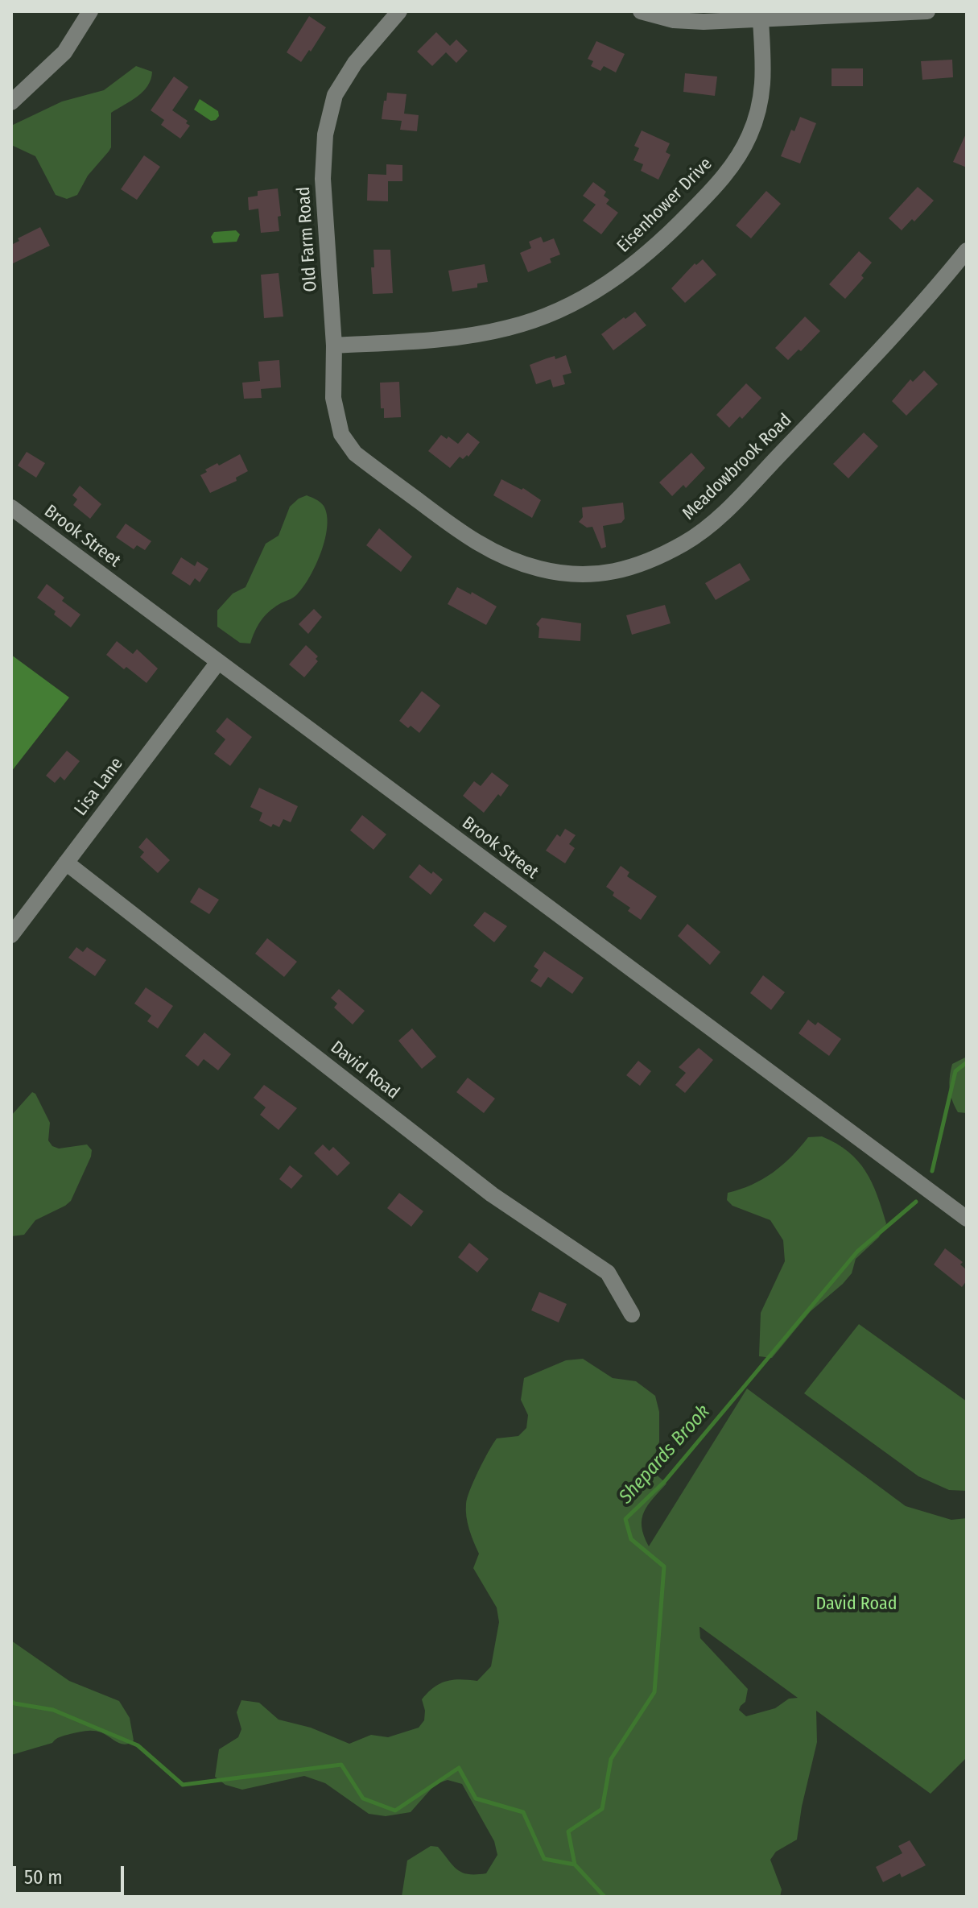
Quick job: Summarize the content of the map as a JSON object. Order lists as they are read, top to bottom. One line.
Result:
{"streets":{"street":["Eisenhower Drive","Old Farm Road","Meadowbrook Road","Brook Street","Lisa Lane","David Road"]},"crossings":[["Eisenhower Drive","Old Farm Road"],["Old Farm Road","Meadowbrook Road"],["Brook Street","Lisa Lane"],["Lisa Lane","David Road"]],"water":["Shepards Brook"],"parks":["David Road"],"scale_bar":"50 m"}
